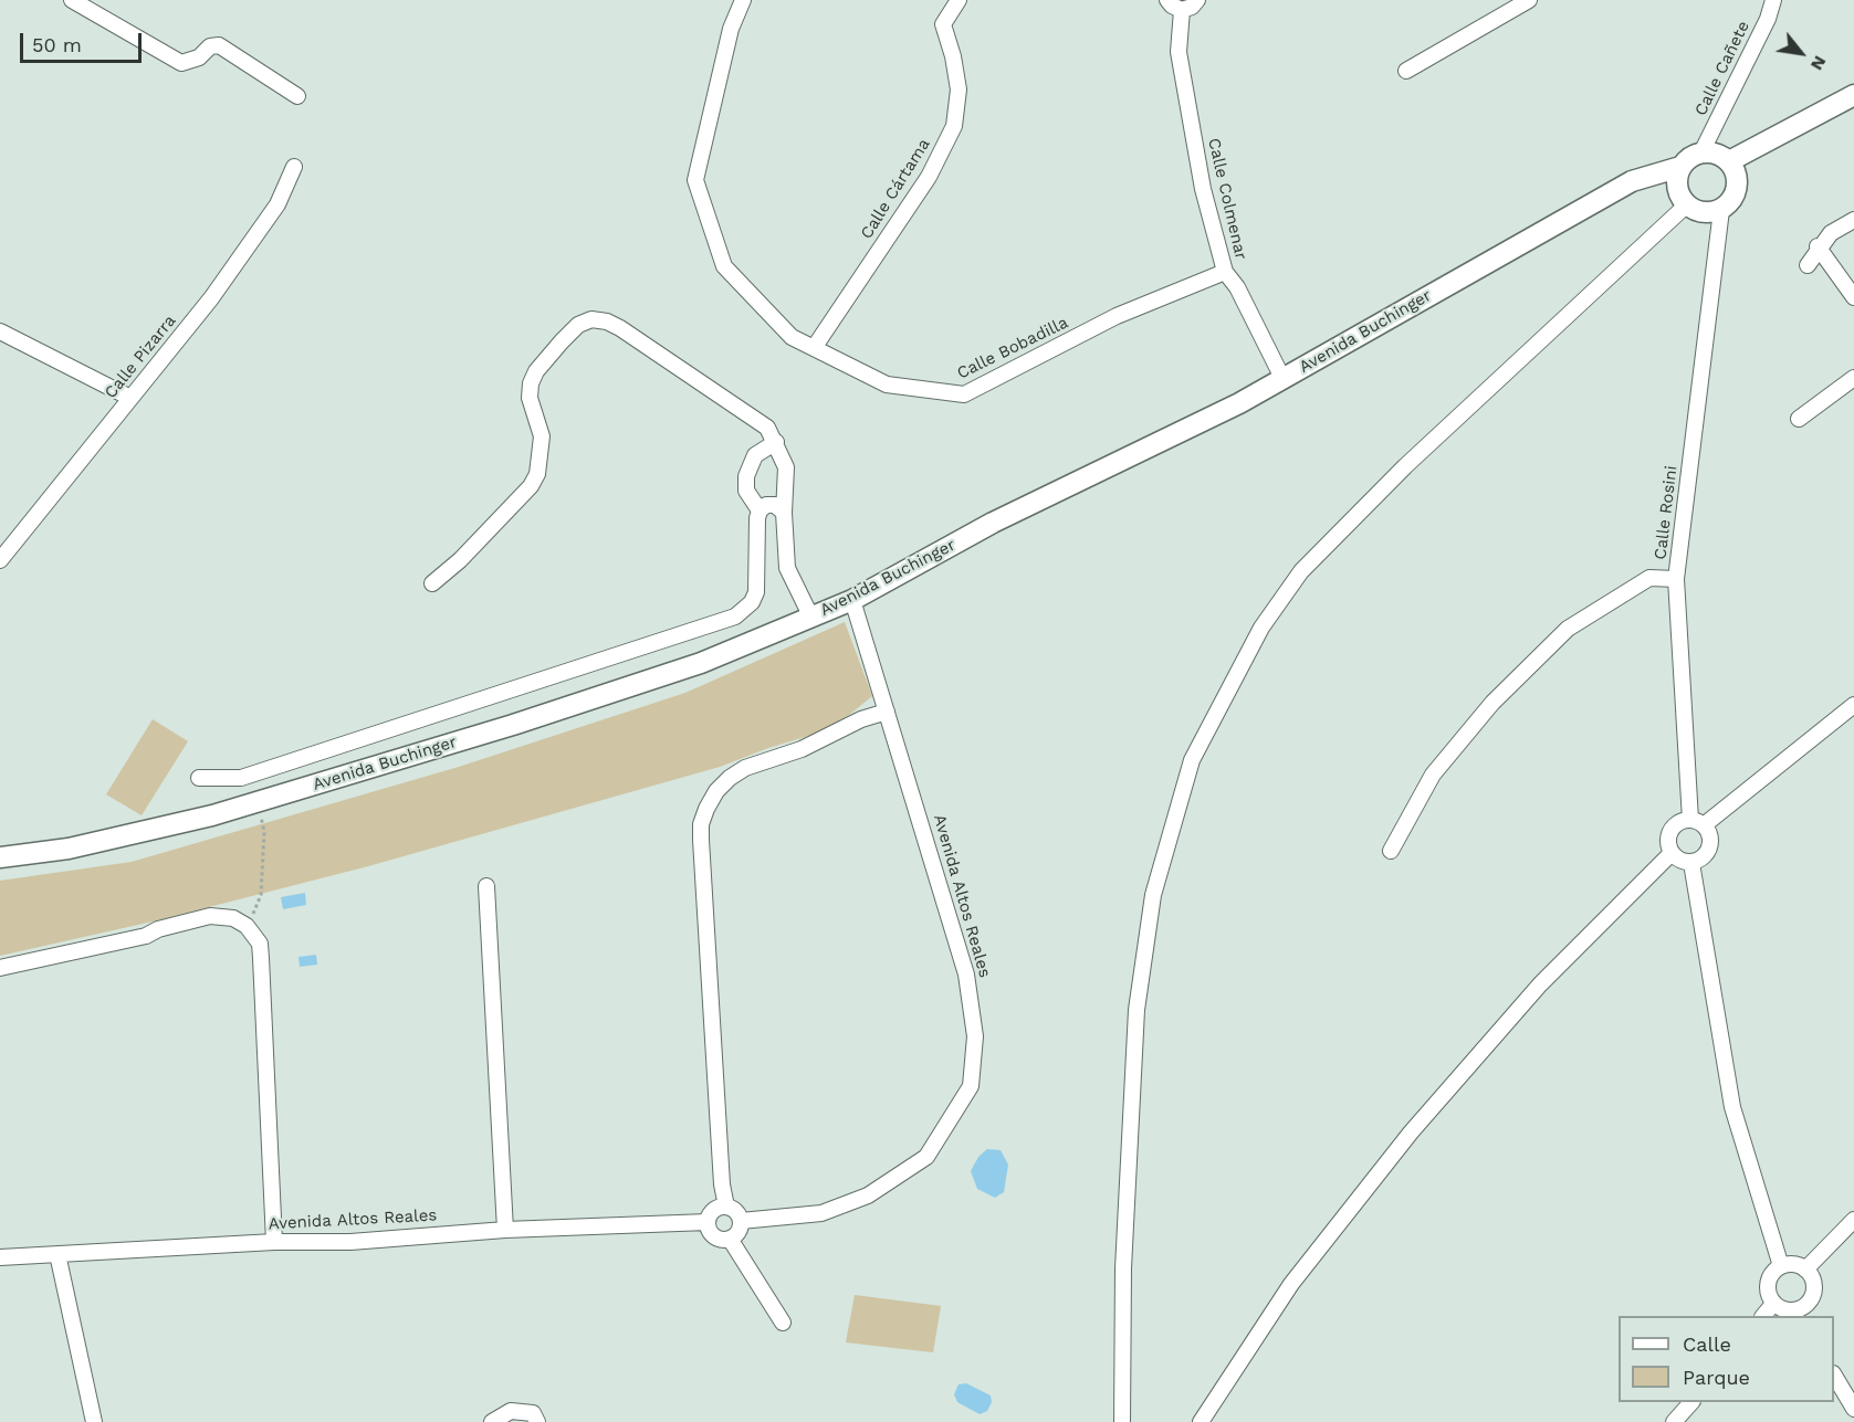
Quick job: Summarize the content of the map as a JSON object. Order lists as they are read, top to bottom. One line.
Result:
{"streets":{"street":["Calle Cañete","Calle Cártama","Calle Colmenar","Avenida Buchinger","Calle Bobadilla","Calle Pizarra","Calle Rosini","Avenida Altos Reales"]},"crossings":[["Calle Cañete","Avenida Buchinger"],["Calle Cañete","Calle Rosini"],["Calle Cártama","Calle Bobadilla"],["Calle Colmenar","Avenida Buchinger"],["Calle Colmenar","Calle Bobadilla"],["Avenida Buchinger","Calle Rosini"],["Avenida Buchinger","Avenida Altos Reales"]],"legend":["Calle","Parque"],"scale_bar":"50 m","north":"bottom right"}
